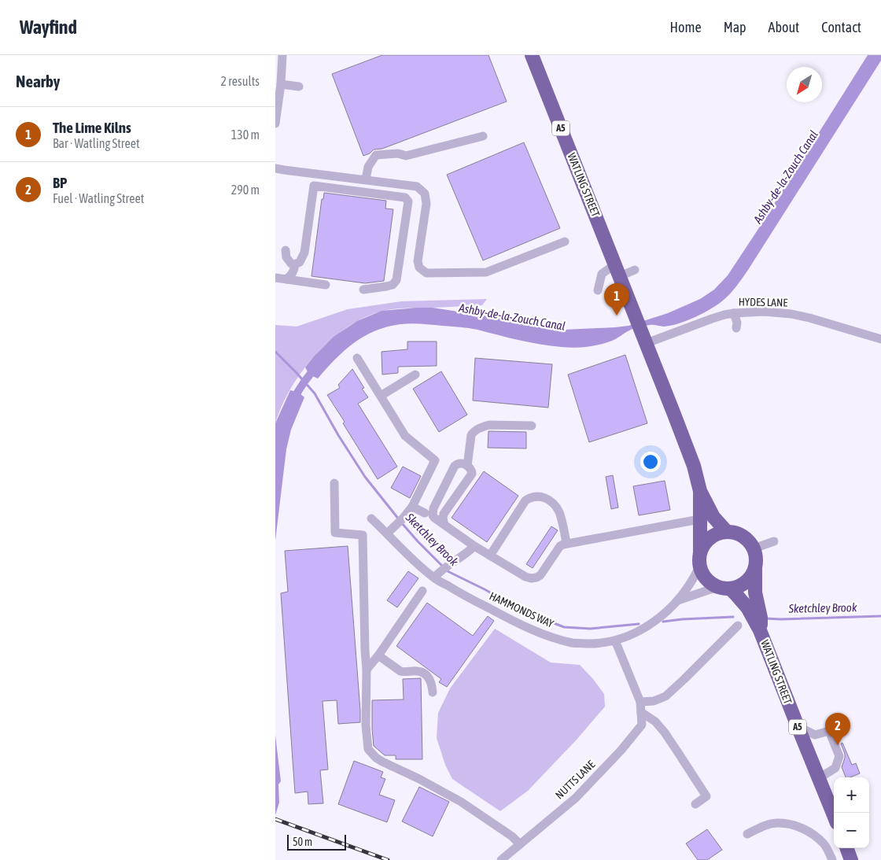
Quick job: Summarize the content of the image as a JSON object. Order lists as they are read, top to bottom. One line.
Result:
{"streets":{"highway":["A5","WATLING STREET"],"street":["HYDES LANE","HAMMONDS WAY","NUTTS LANE"]},"crossings":[["A5","WATLING STREET"],["A5","HYDES LANE"],["A5","HAMMONDS WAY"],["WATLING STREET","HYDES LANE"],["WATLING STREET","HAMMONDS WAY"],["HAMMONDS WAY","NUTTS LANE"]],"water":["Ashby-de-la-Zouch Canal","Sketchley Brook"],"scale_bar":"50 m","north":"bottom left","page":{"header":"Wayfind","nav":["Home","Map","About","Contact"],"heading":["Nearby","2 results"],"list":[{"mark":"1","name":"The Lime Kilns","note":"Bar · Watling Street","value":"130 m"},{"mark":"2","name":"BP","note":"Fuel · Watling Street","value":"290 m"}],"pins":["1","2"],"map_buttons":["+","−"],"scale":"50 m"}}
